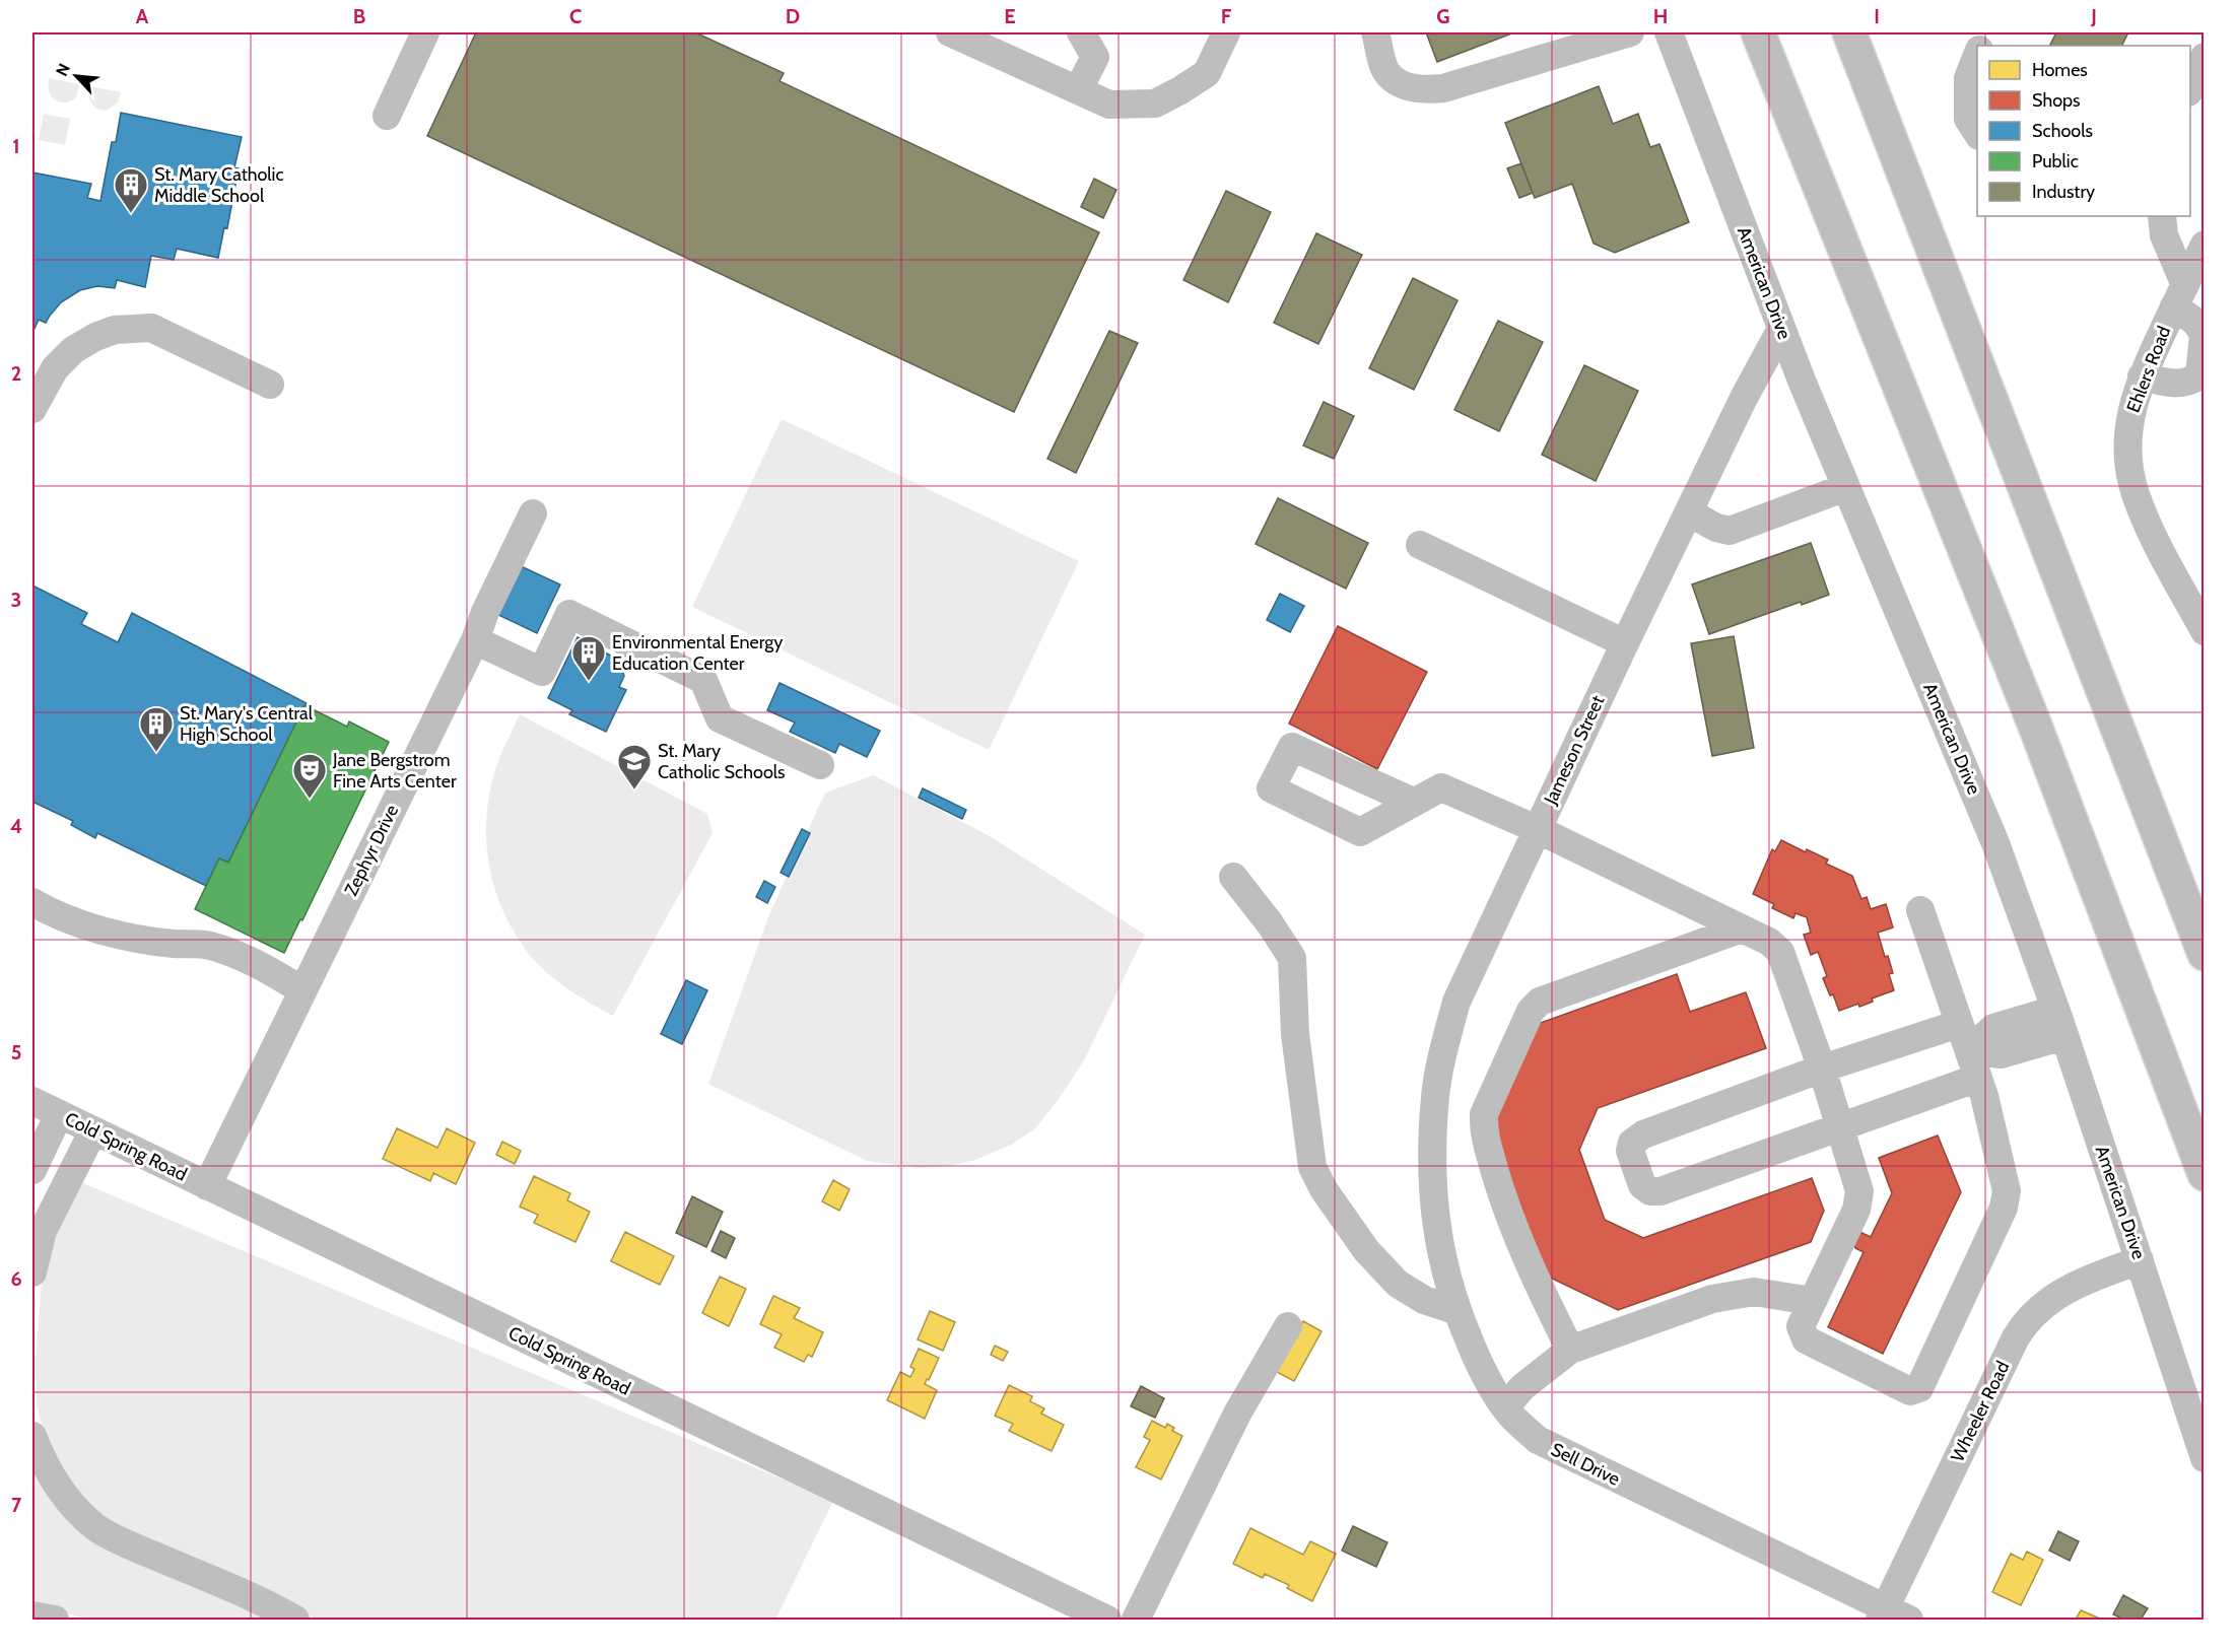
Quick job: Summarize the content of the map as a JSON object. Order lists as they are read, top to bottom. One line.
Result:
{"streets":{"street":["American Drive","Ehlers Road","Jameson Street","Zephyr Drive","Cold Spring Road","Wheeler Road","Sell Drive"]},"crossings":[["American Drive","Jameson Street"],["American Drive","Wheeler Road"],["Jameson Street","Sell Drive"],["Zephyr Drive","Cold Spring Road"],["Wheeler Road","Sell Drive"]],"places":{"building":["St. Mary Catholic Middle School","Environmental Energy Education Center","St. Mary's Central High School"],"school or university":["St. Mary Catholic Schools"],"theatre":["Jane Bergstrom Fine Arts Center"]},"legend":["Homes","Shops","Schools","Public","Industry"],"north":"top left","grid":{"columns":["A","B","C","D","E","F","G","H","I","J"],"rows":["1","2","3","4","5","6","7"]}}
